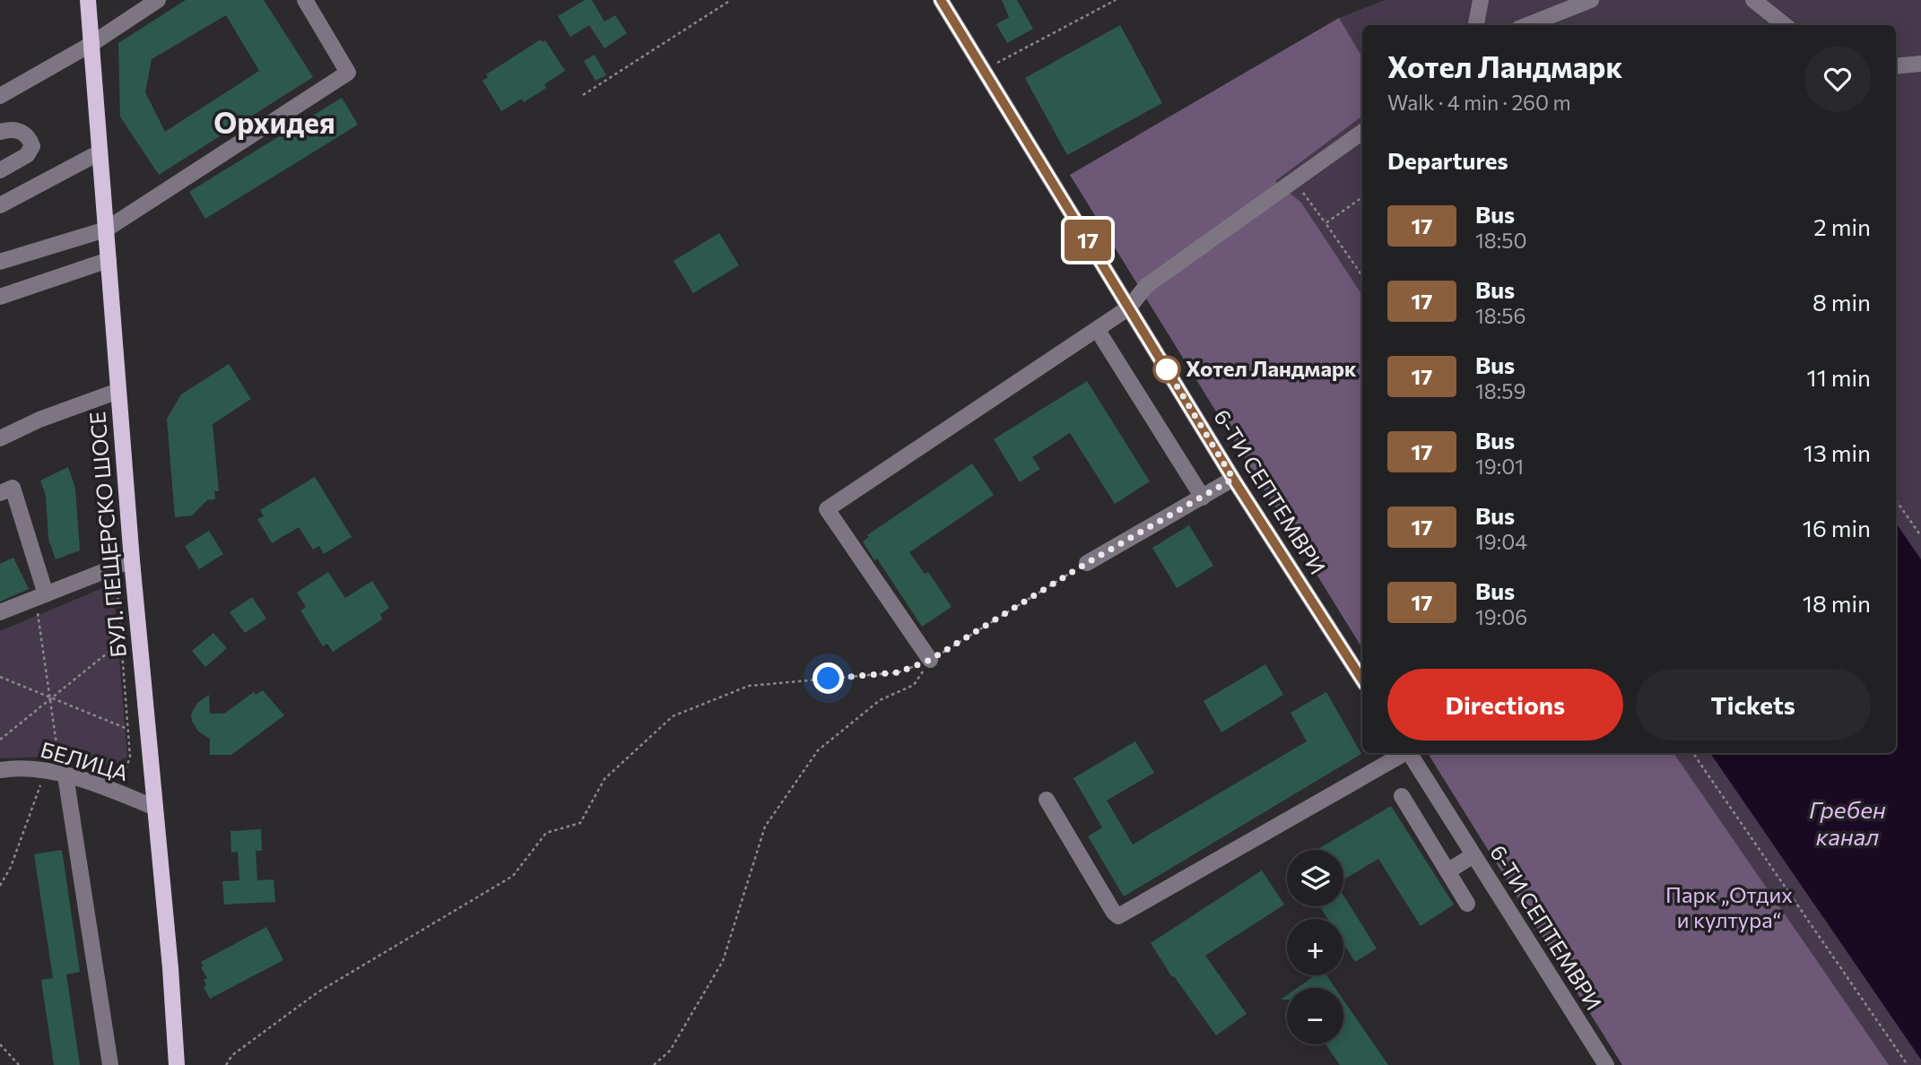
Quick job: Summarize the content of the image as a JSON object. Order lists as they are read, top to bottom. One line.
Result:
{"streets":{"main road":["БУЛ. ПЕЩЕРСКО ШОСЕ"],"street":["6-ТИ СЕПТЕМВРИ","БЕЛИЦА"]},"crossings":[["БУЛ. ПЕЩЕРСКО ШОСЕ","БЕЛИЦА"]],"districts":["Орхидея"],"water":["Гребен канал"],"parks":["Парк „Отдих и култура“"],"places":["Хотел Ландмарк"],"lines":["bus line 17"],"page":{"on_map":"17","heading":[["Хотел Ландмарк","Walk · 4 min · 260 m"],"Departures"],"list":[{"mark":"17","name":"Bus","note":"18:50","value":"2 min"},{"mark":"17","name":"Bus","note":"18:56","value":"8 min"},{"mark":"17","name":"Bus","note":"18:59","value":"11 min"},{"mark":"17","name":"Bus","note":"19:01","value":"13 min"},{"mark":"17","name":"Bus","note":"19:04","value":"16 min"},{"mark":"17","name":"Bus","note":"19:06","value":"18 min"}],"buttons":["Directions","Tickets"],"map_buttons":["+","−"]}}
